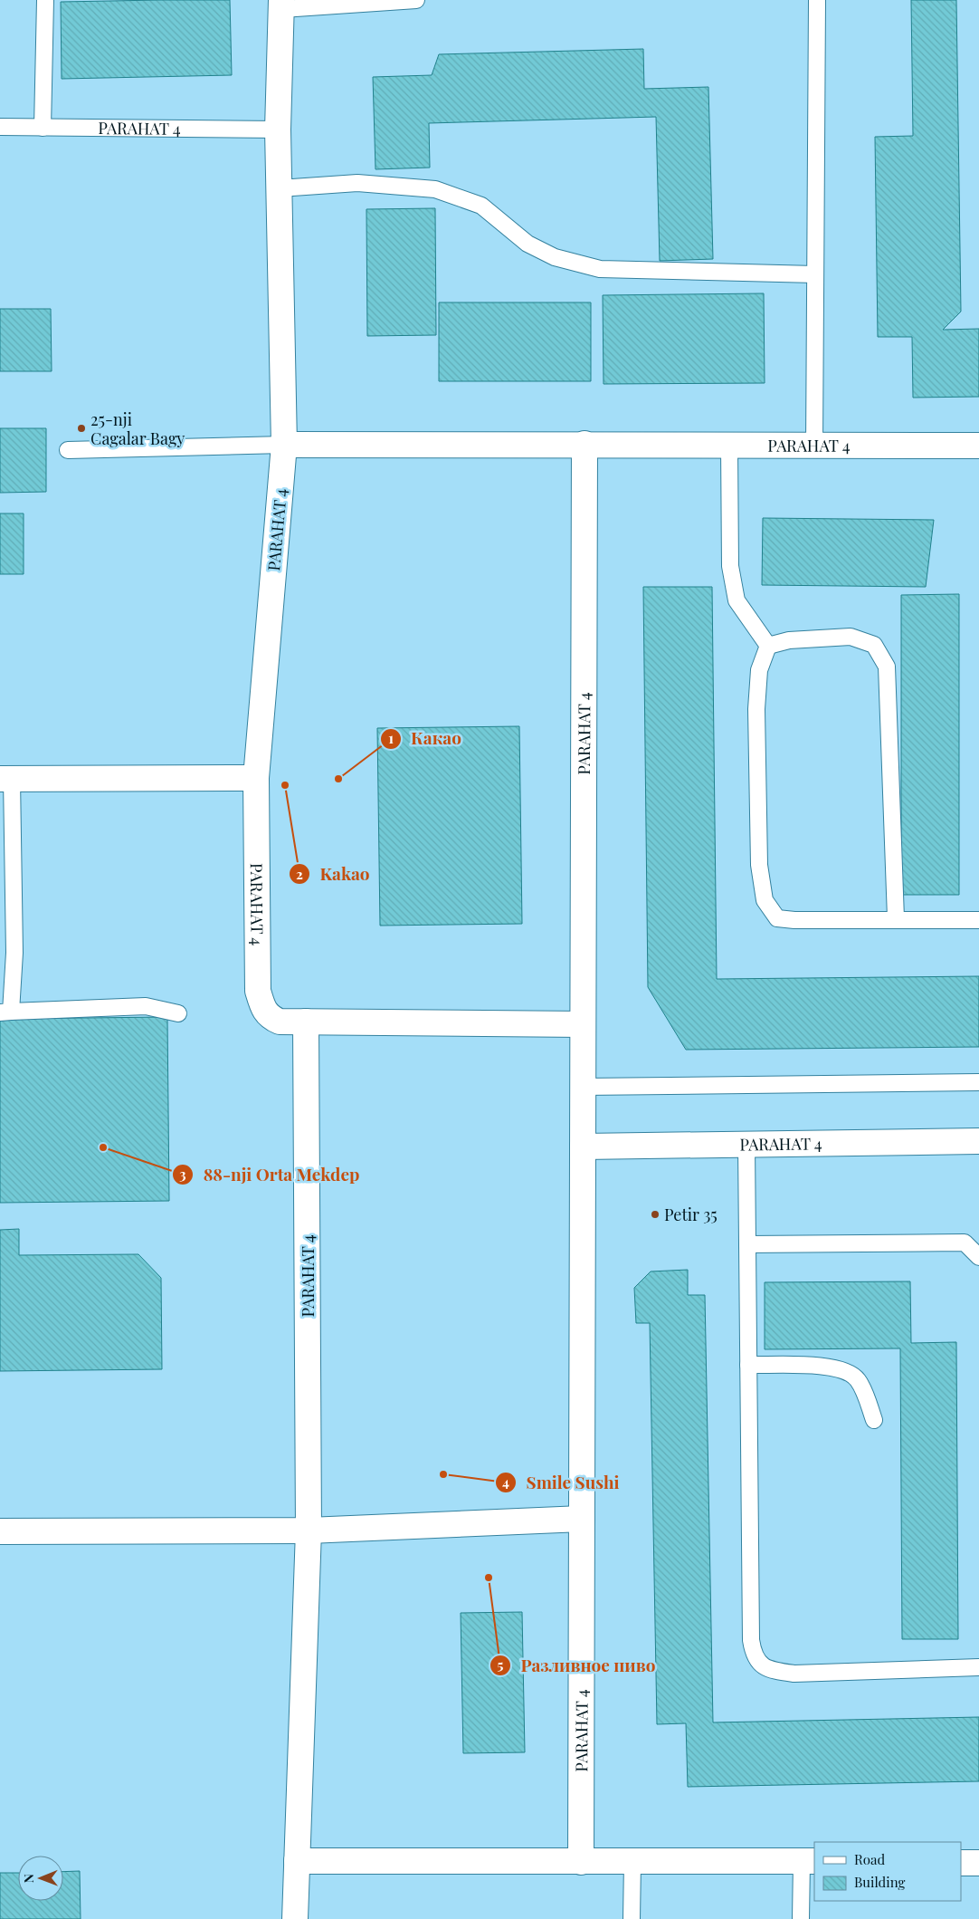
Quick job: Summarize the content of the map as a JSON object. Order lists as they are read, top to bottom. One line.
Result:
{"streets":{"street":["PARAHAT 4"]},"places":["25-nji Cagalar Bagy","Какао","Kakao","88-nji Orta Mekdep","Petir 35","Smile Sushi","Разливное пиво"],"legend":["Road","Building"],"north":"left"}
